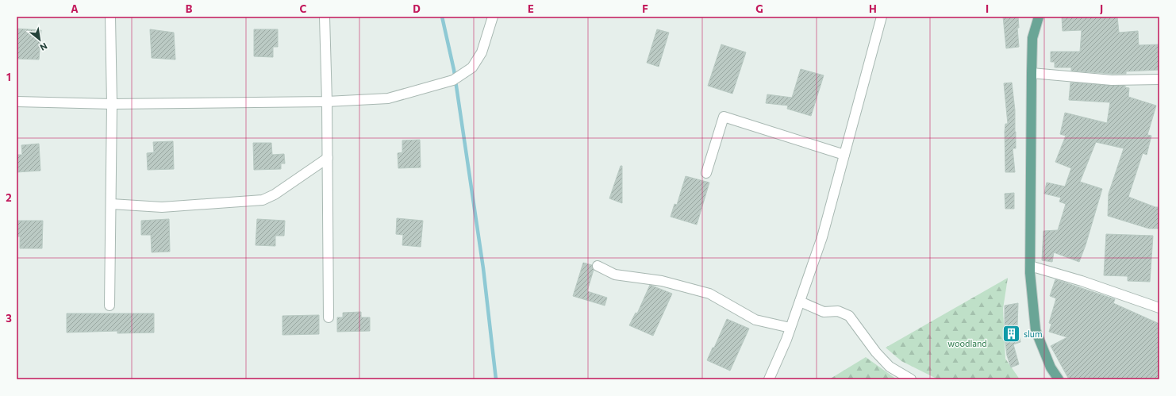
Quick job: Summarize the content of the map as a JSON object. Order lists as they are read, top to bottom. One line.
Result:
{"parks":["woodland"],"places":{"building":["slum"]},"north":"bottom right","grid":{"columns":["A","B","C","D","E","F","G","H","I","J"],"rows":["1","2","3"]}}
